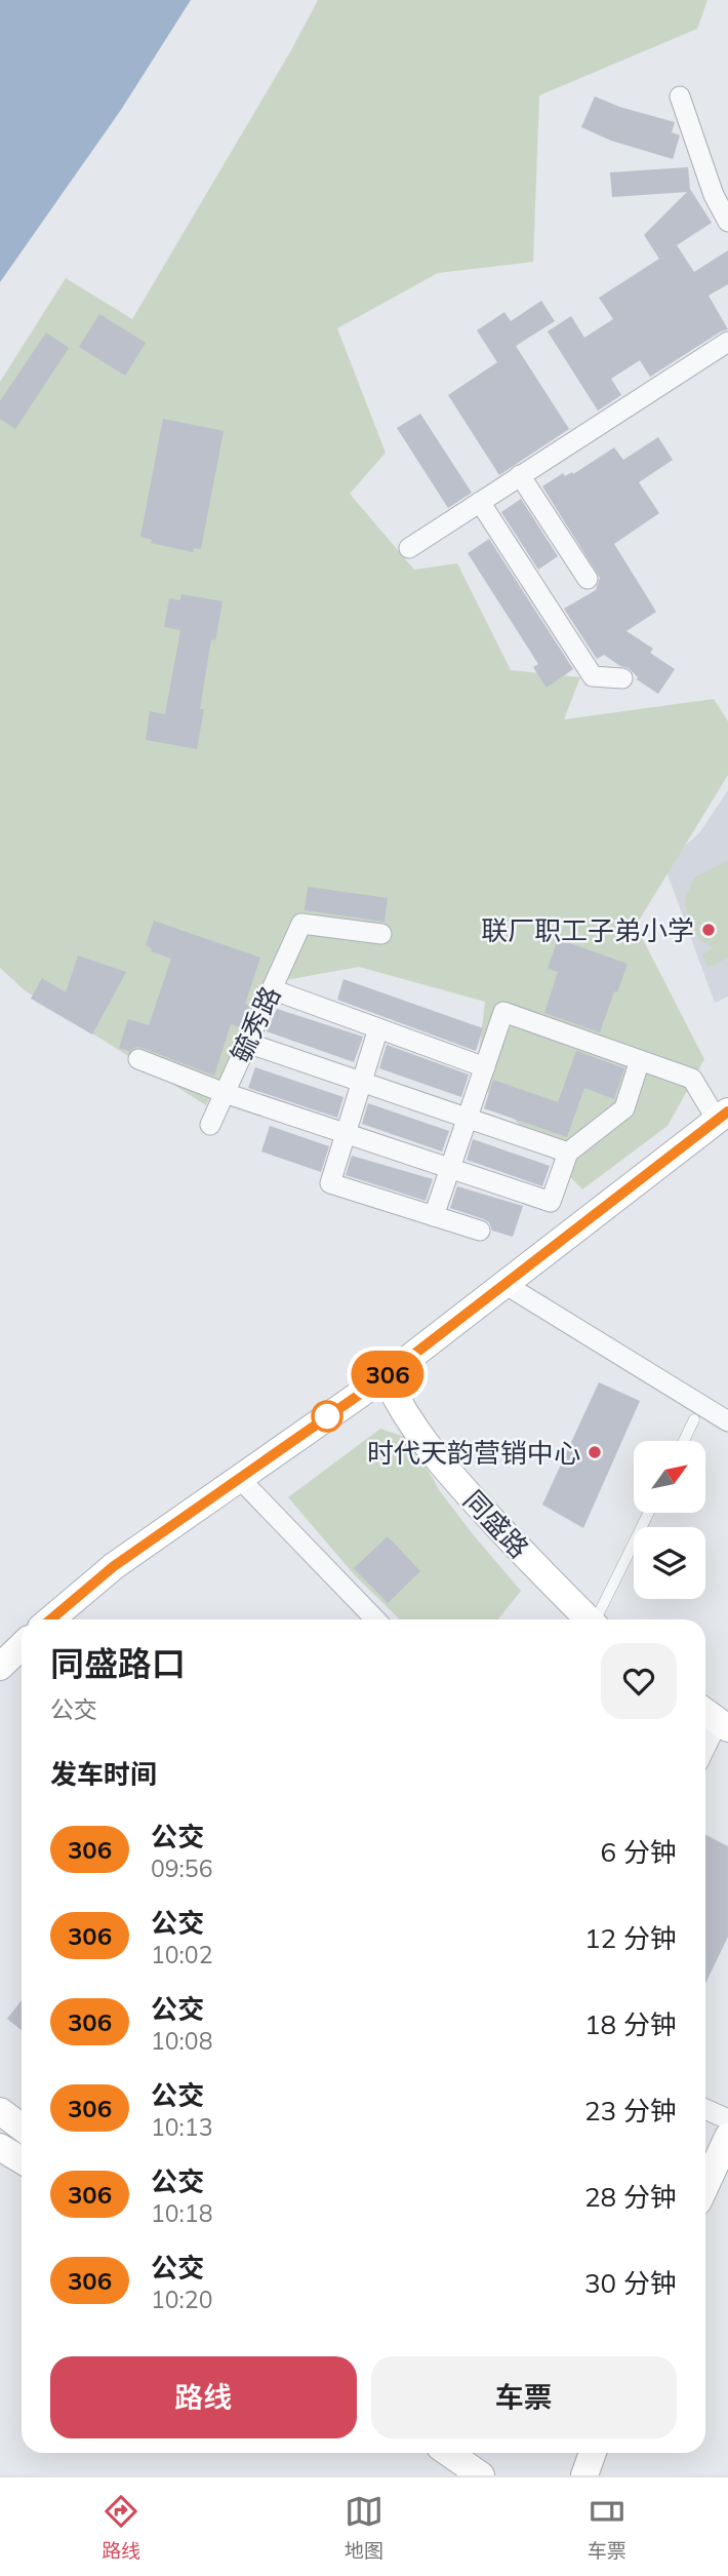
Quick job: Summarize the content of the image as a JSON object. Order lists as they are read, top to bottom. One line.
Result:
{"streets":{"main road":["同盛路"],"street":["毓秀路"]},"places":["联厂职工子弟小学","时代天韵营销中心"],"lines":["bus line 306"],"north":"top right","page":{"on_map":"306","heading":[["同盛路口","公交"],"发车时间"],"list":[{"mark":"306","name":"公交","note":"09:56","value":"6 分钟"},{"mark":"306","name":"公交","note":"10:02","value":"12 分钟"},{"mark":"306","name":"公交","note":"10:08","value":"18 分钟"},{"mark":"306","name":"公交","note":"10:13","value":"23 分钟"},{"mark":"306","name":"公交","note":"10:18","value":"28 分钟"},{"mark":"306","name":"公交","note":"10:20","value":"30 分钟"}],"buttons":["路线","车票"],"tabs":["路线","地图","车票"]}}
